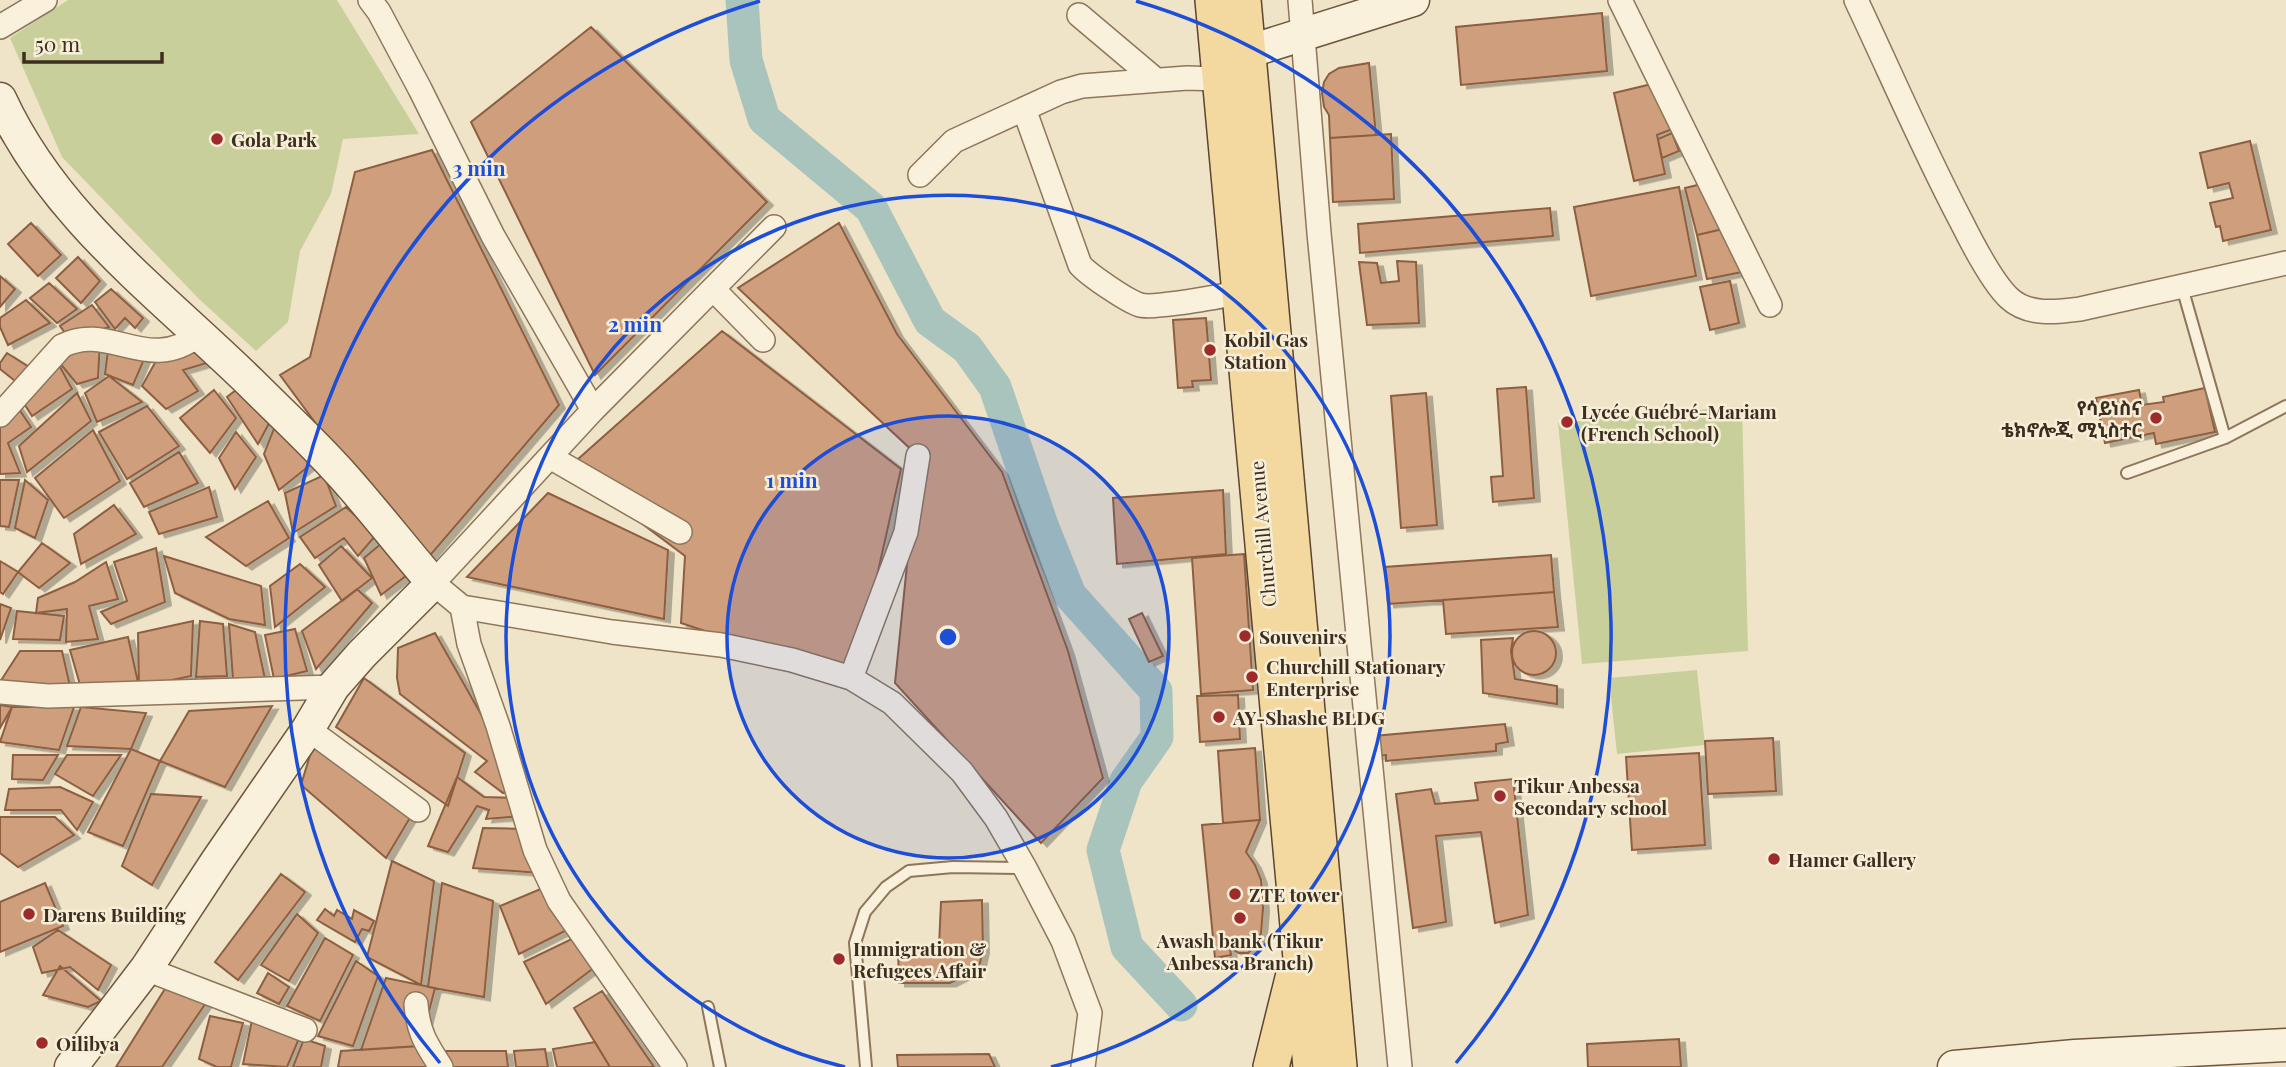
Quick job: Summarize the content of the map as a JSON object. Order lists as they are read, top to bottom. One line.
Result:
{"streets":{"main road":["Churchill Avenue"]},"places":["Gola Park","Kobil Gas Station","የሳይነስና ቴክኖሎጂ ሚኒስተር","Lycée Guébré-Mariam (French School)","Souvenirs","Churchill Stationary Enterprise","AY-Shashe BLDG","Tikur Anbessa Secondary school","Hamer Gallery","ZTE tower","Darens Building","Awash bank (Tikur Anbessa Branch)","Immigration & Refugees Affair","Oilibya"],"scale_bar":"50 m","rings":["3 min","2 min","1 min"]}
